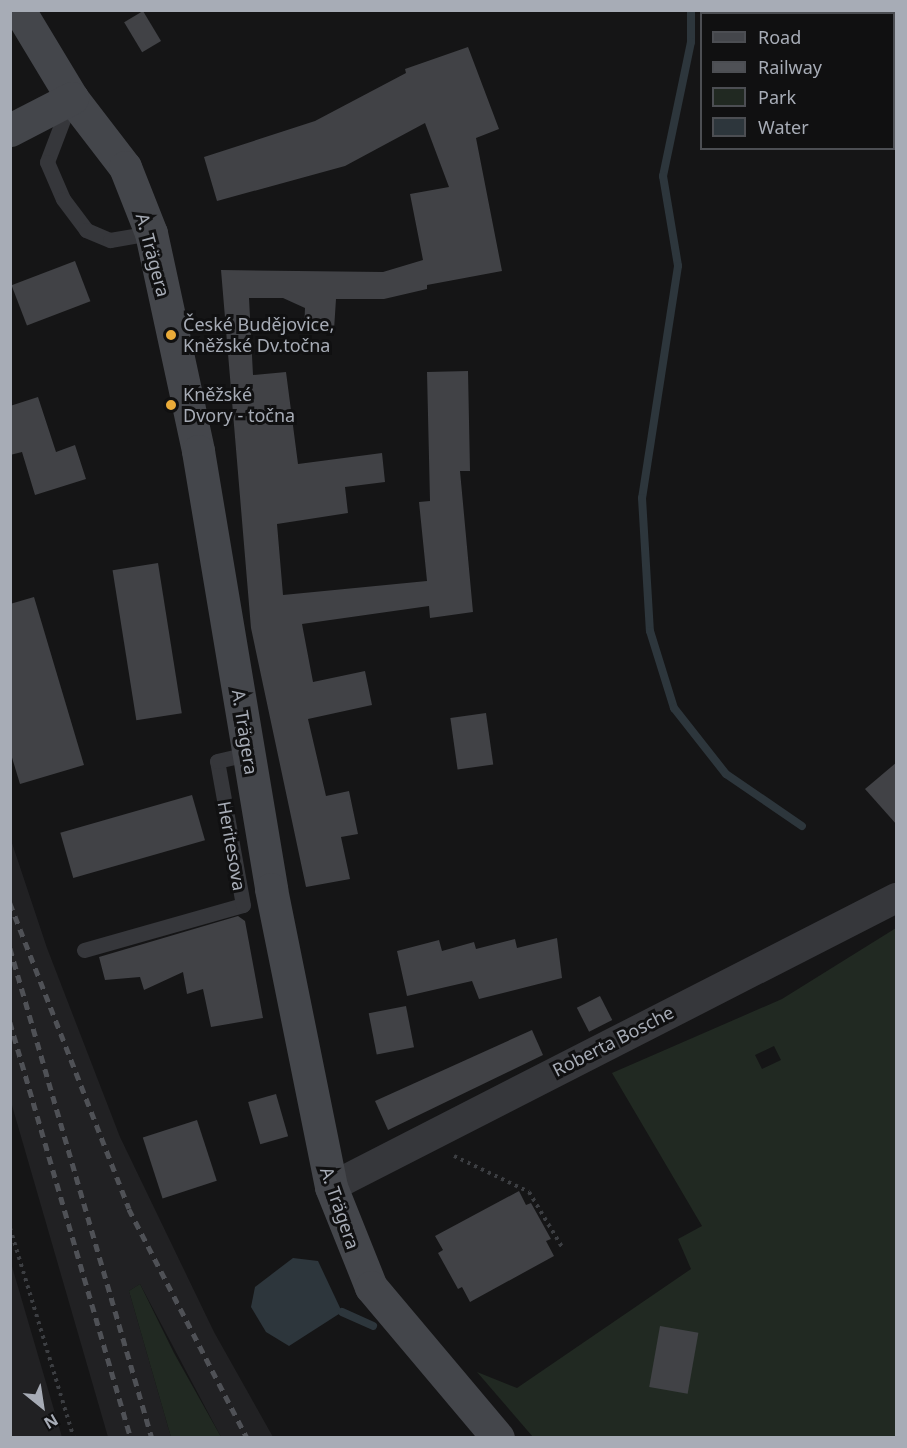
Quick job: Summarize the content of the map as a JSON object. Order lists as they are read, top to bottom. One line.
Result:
{"streets":{"street":["A. Trägera","Roberta Bosche"],"lane":["Heritesova"]},"crossings":[["A. Trägera","Heritesova"],["A. Trägera","Roberta Bosche"]],"places":["České Budějovice, Kněžské Dv.točna","Kněžské Dvory - točna"],"legend":["Road","Railway","Park","Water"],"north":"bottom right"}
